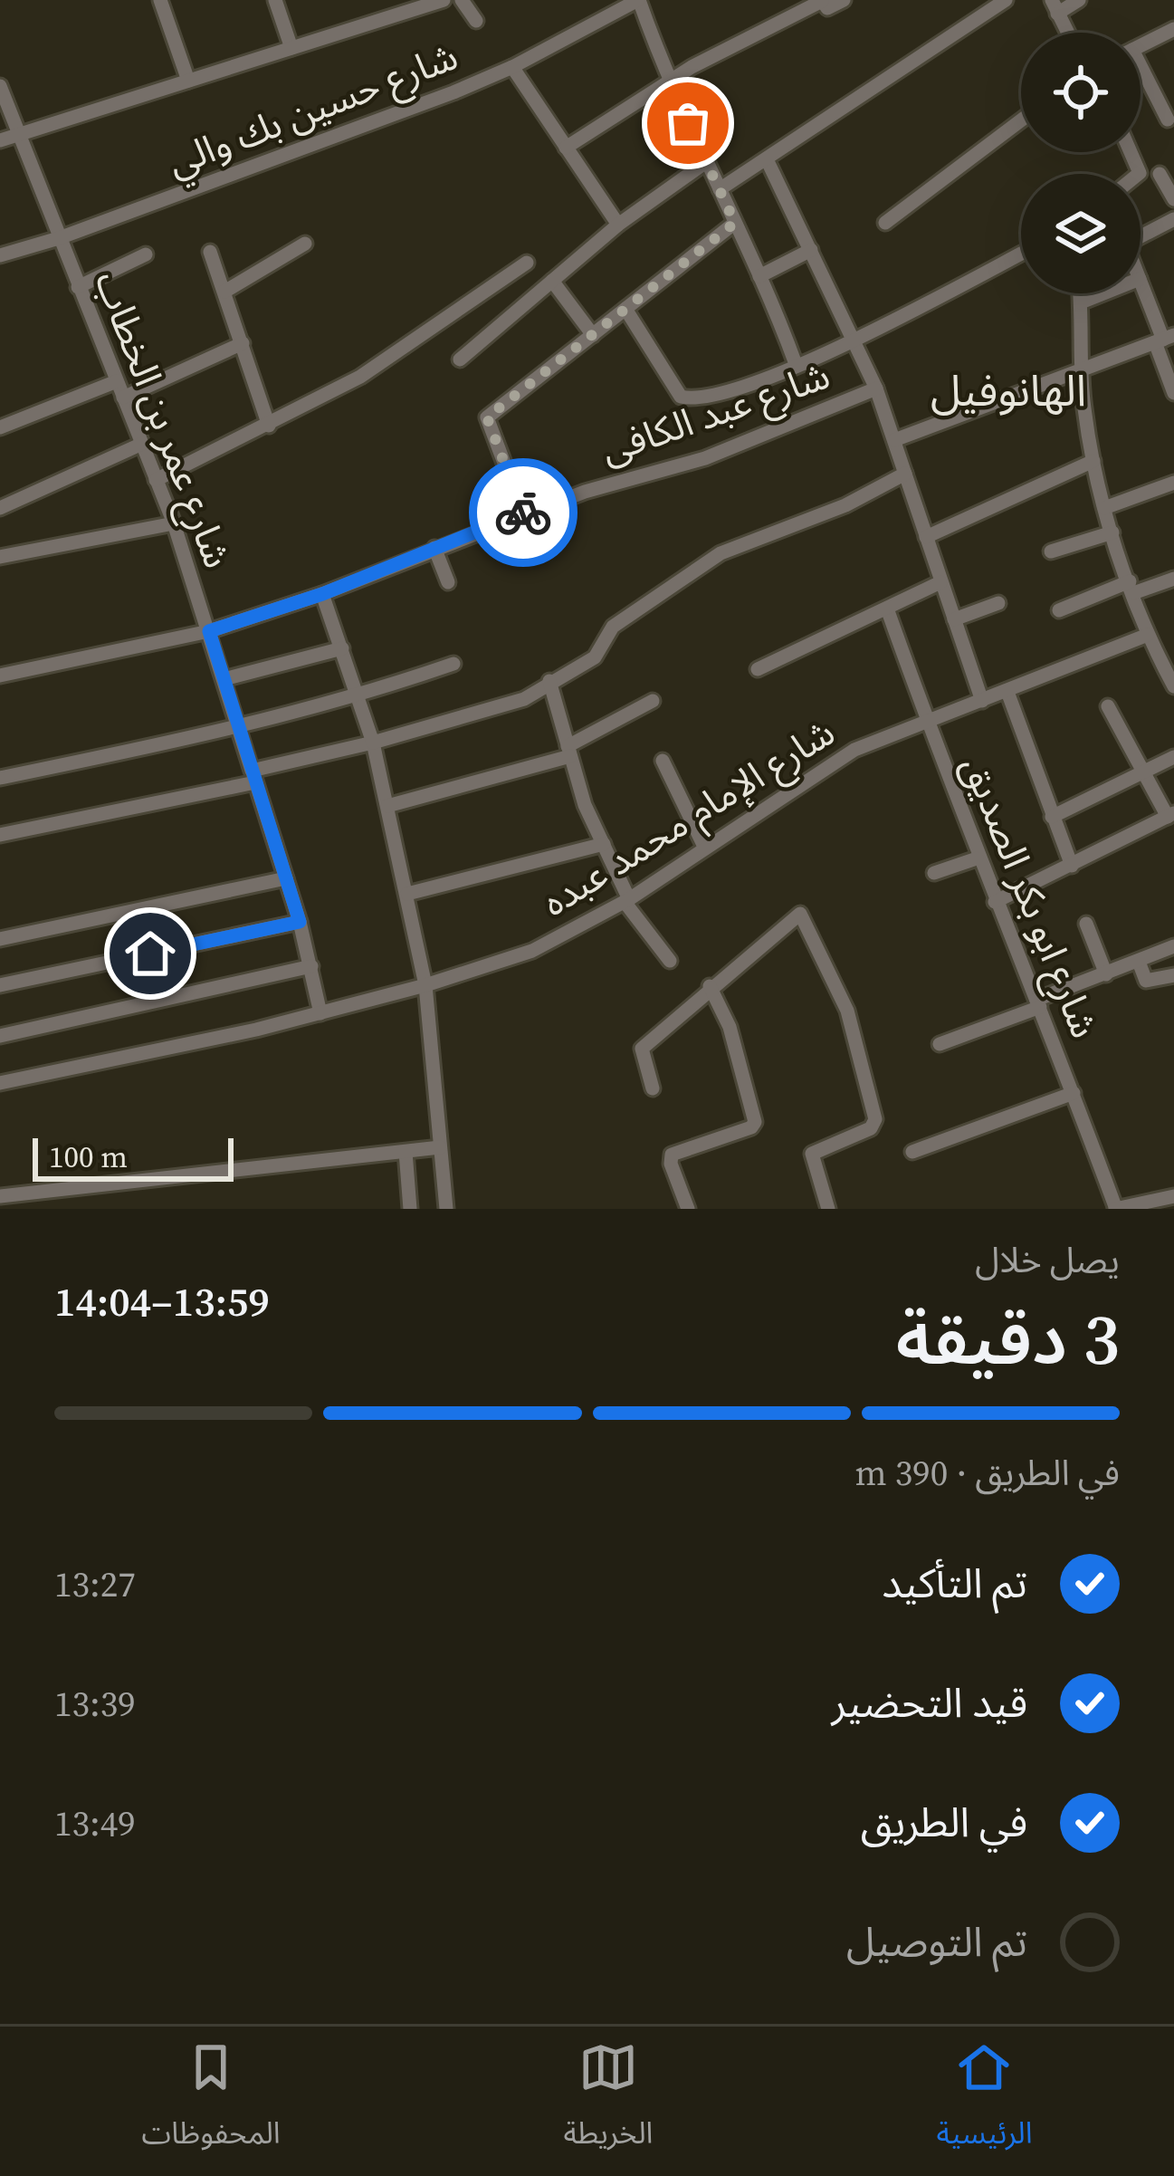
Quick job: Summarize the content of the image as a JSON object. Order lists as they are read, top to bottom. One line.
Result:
{"streets":{"street":["شارع حسين بك والي","شارع عبد الكافى","شارع عمر بن الخطاب","شارع الإمام محمد عبده","شارع ابو بكر الصديق"]},"crossings":[["شارع حسين بك والي","شارع عمر بن الخطاب"],["شارع عبد الكافى","شارع عمر بن الخطاب"],["شارع عمر بن الخطاب","شارع الإمام محمد عبده"],["شارع الإمام محمد عبده","شارع ابو بكر الصديق"]],"districts":["الهانوفيل"],"scale_bar":"100 m","page":{"scale":"100 m","heading":["3 دقيقة","يصل خلال","13:59–14:04"],"bar":"في الطريق · 390 m","list":[["تم التأكيد","13:27"],["قيد التحضير","13:39"],["في الطريق","13:49"],"تم التوصيل"],"tabs":["الرئيسية","الخريطة","المحفوظات"]}}
